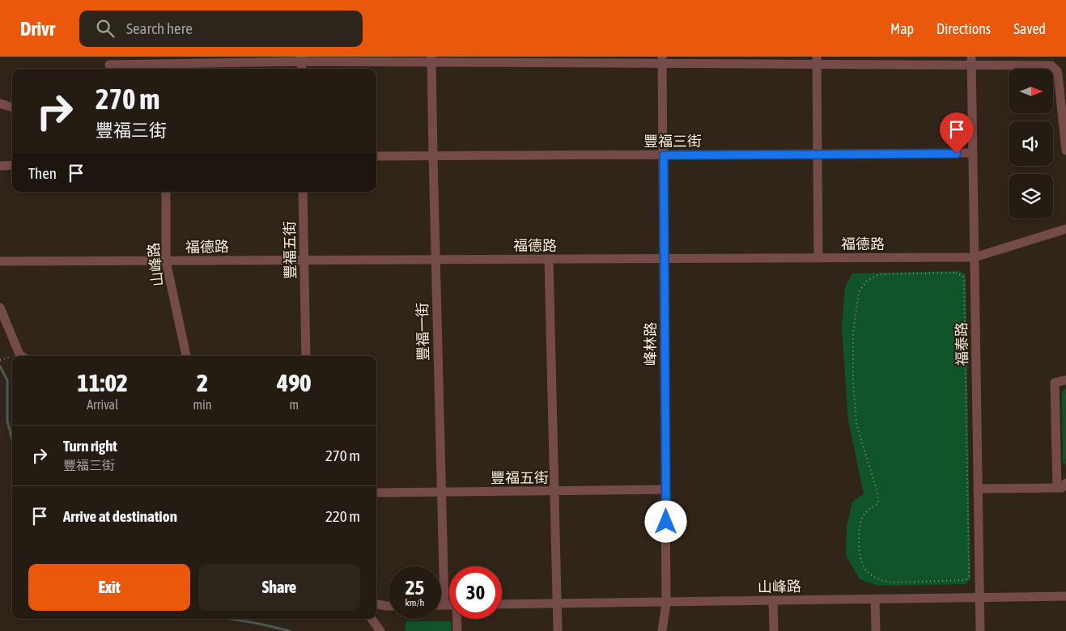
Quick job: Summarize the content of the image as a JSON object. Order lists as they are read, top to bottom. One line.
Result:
{"streets":{"street":["豐福三街","福德路","豐福五街","山峰路","豐福一街","峰林路","福泰路"]},"crossings":[["豐福三街","豐福一街"],["豐福三街","峰林路"],["豐福三街","福泰路"],["福德路","豐福五街"],["福德路","山峰路"],["福德路","豐福一街"],["福德路","峰林路"],["福德路","福泰路"],["豐福五街","豐福一街"],["豐福五街","峰林路"],["山峰路","峰林路"],["山峰路","福泰路"]],"north":"right","page":{"header":"Drivr","search":"Search here","nav":["Map","Directions","Saved"],"turn":["270 m","豐福三街"],"then":"Then","eta":["11:02","Arrival","2","min","490","m"],"list":[{"name":"Turn right","note":"豐福三街","value":"270 m"},{"name":"Arrive at destination","value":"220 m"}],"buttons":["Exit","Share"],"speed":"25 km/h","limit":"30"}}
